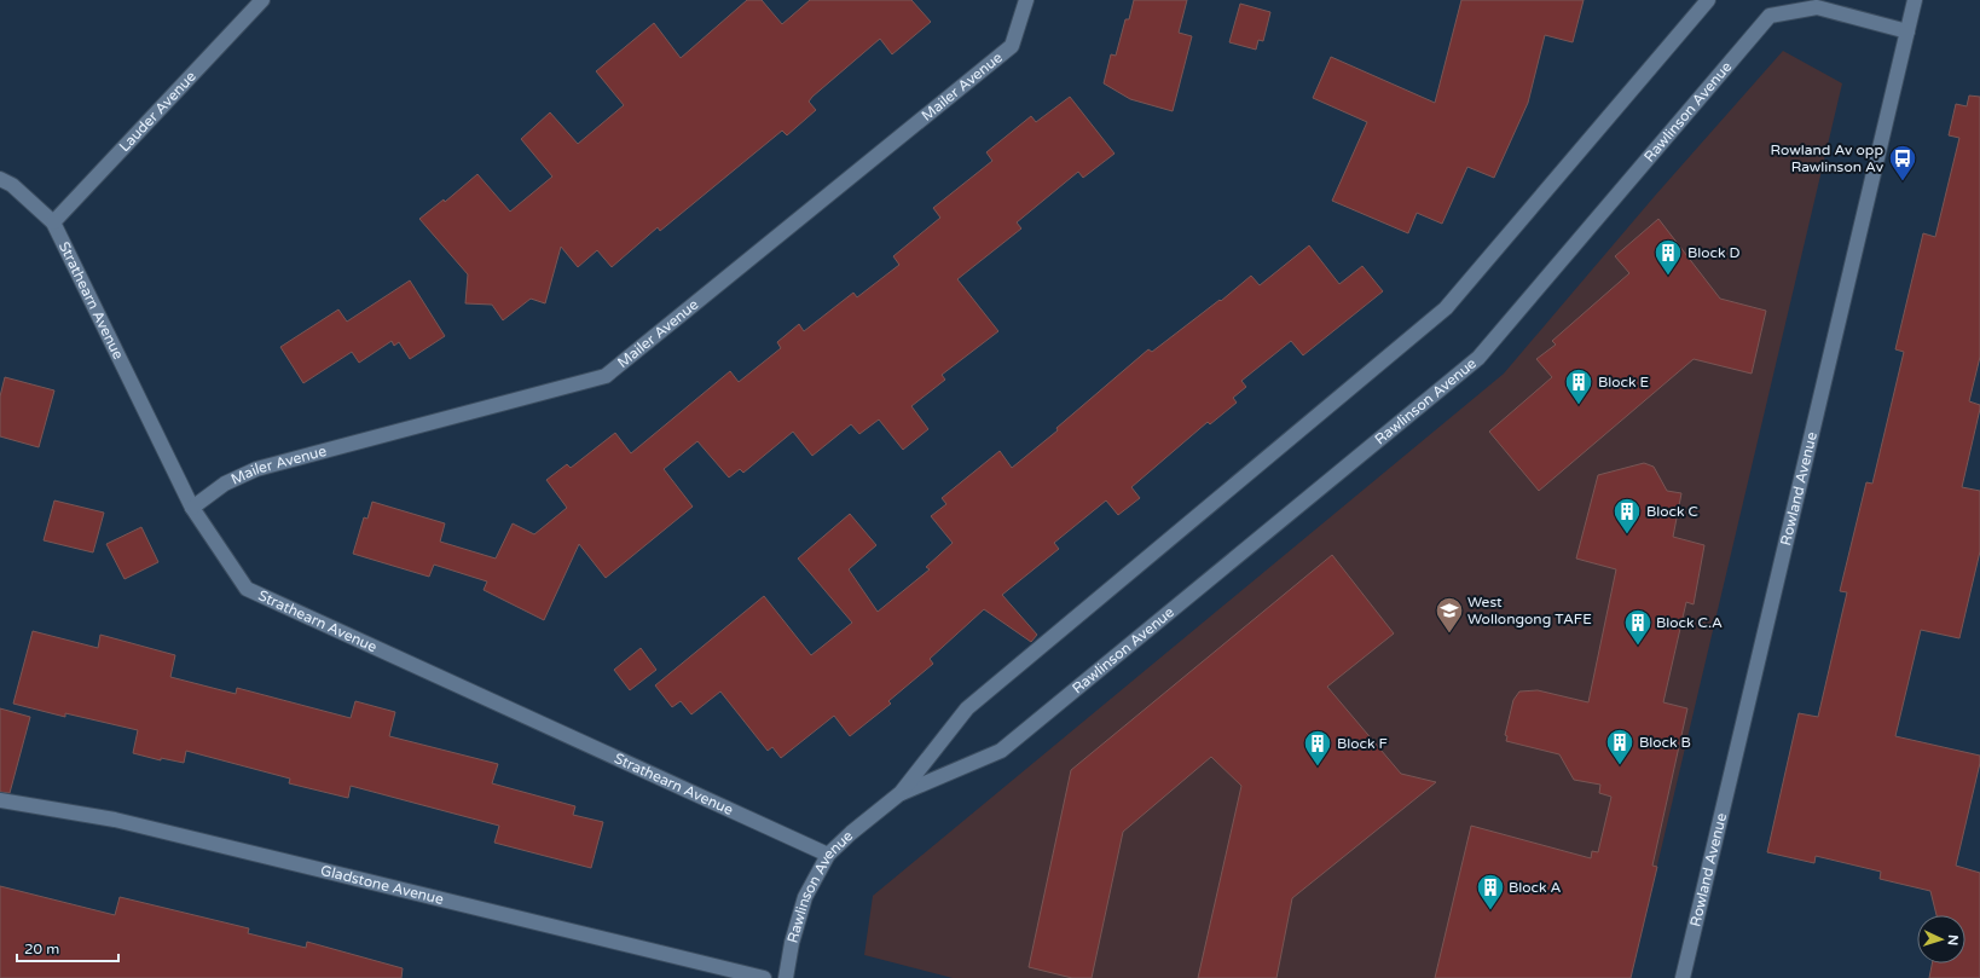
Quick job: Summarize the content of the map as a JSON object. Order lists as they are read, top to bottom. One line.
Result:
{"streets":{"street":["Mailer Avenue","Lauder Avenue","Rawlinson Avenue","Strathearn Avenue","Rowland Avenue","Gladstone Avenue"]},"crossings":[["Mailer Avenue","Strathearn Avenue"],["Lauder Avenue","Strathearn Avenue"],["Rawlinson Avenue","Strathearn Avenue"],["Rawlinson Avenue","Rowland Avenue"]],"places":{"bus stop":["Rowland Av opp Rawlinson Av"],"building":["Block D","Block E","Block C","Block C.A","Block B","Block F","Block A"],"school or university":["West Wollongong TAFE"]},"scale_bar":"20 m","north":"right"}
